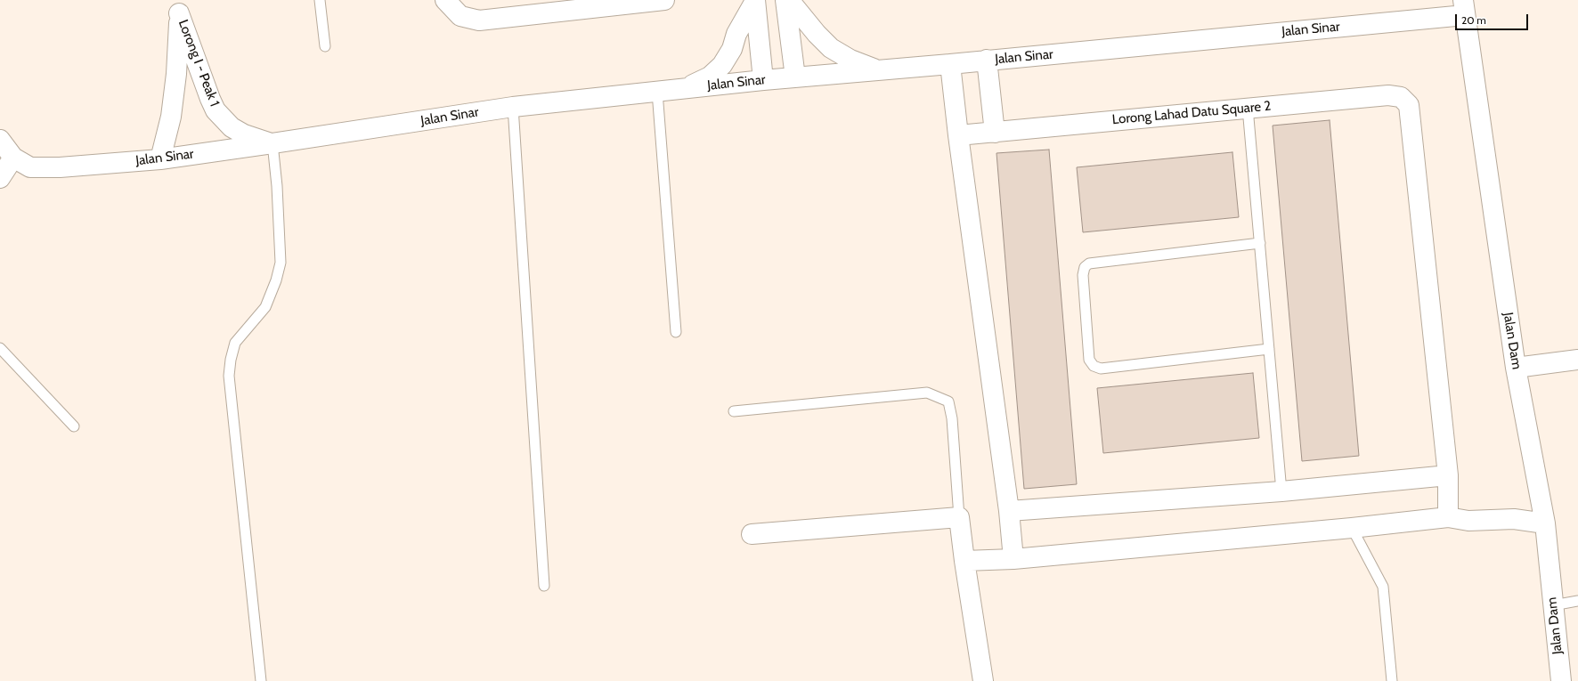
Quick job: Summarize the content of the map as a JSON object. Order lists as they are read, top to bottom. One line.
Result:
{"streets":{"street":["Jalan Sinar","Lorong I - Peak 1","Lorong Lahad Datu Square 2","Jalan Dam"]},"crossings":[["Jalan Sinar","Lorong I - Peak 1"],["Jalan Sinar","Jalan Dam"]],"scale_bar":"20 m"}
